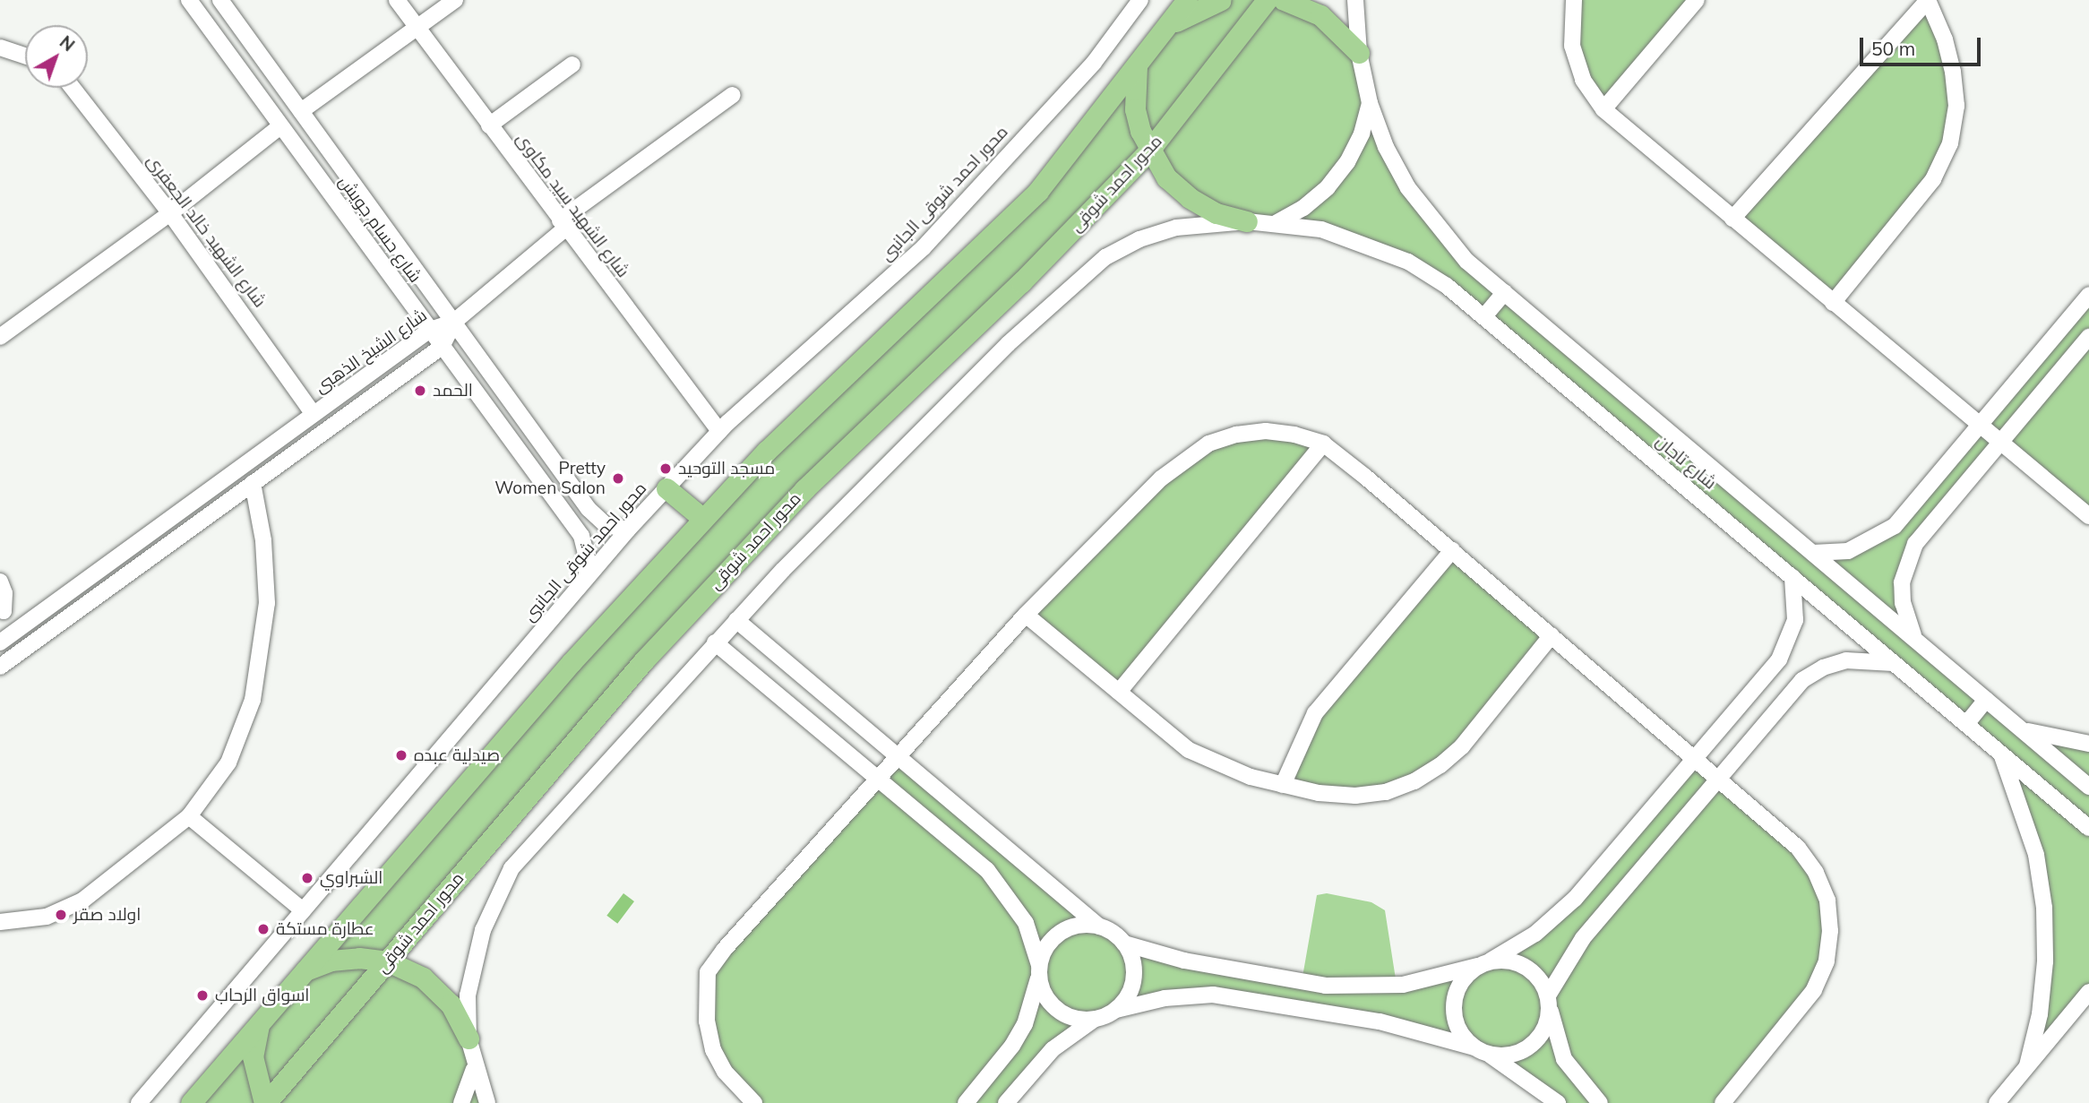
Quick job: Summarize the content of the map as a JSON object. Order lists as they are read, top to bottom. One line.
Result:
{"streets":{"main road":["محور احمد شوقى"],"street":["محور احمد شوقى الجانبى","شارع الشهيد سيد مكاوى","شارع حسام جويش","شارع الشهيد خالد الجعفرى","شارع الشيخ الذهبى","شارع تاجان"]},"crossings":[["محور احمد شوقى الجانبى","شارع الشهيد سيد مكاوى"],["محور احمد شوقى الجانبى","شارع حسام جويش"],["شارع حسام جويش","شارع الشيخ الذهبى"],["شارع الشهيد خالد الجعفرى","شارع الشيخ الذهبى"]],"places":["الحمد","مسجد التوحيد","Pretty Women Salon","صيدلية عبده","الشبراوي","اولاد صقر","عطارة مستكة","اسواق الرحاب"],"scale_bar":"50 m","north":"top right"}
